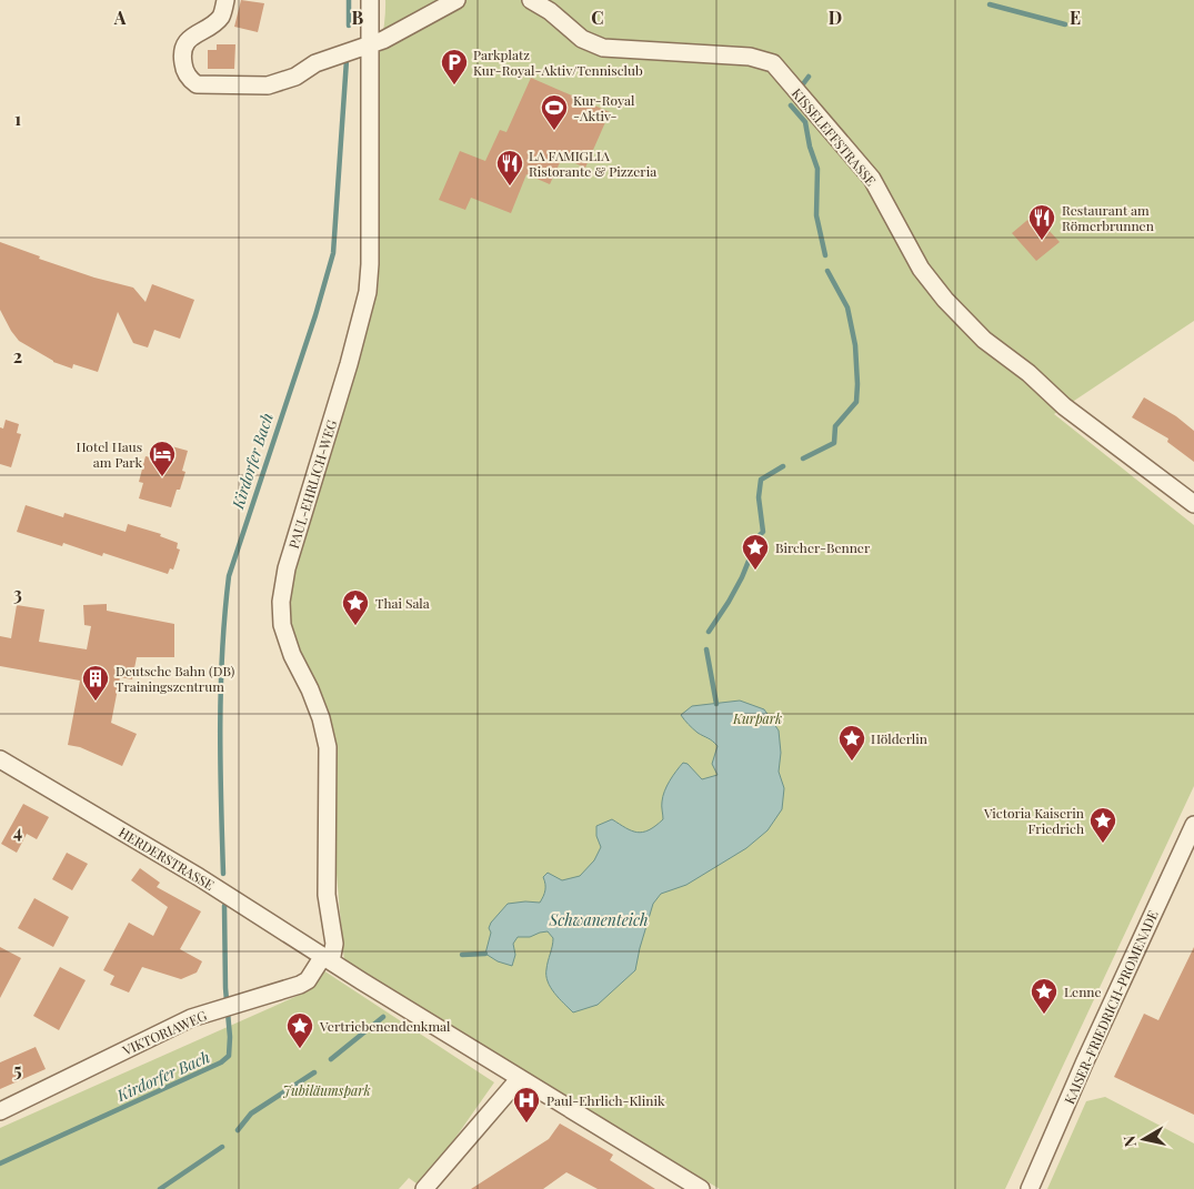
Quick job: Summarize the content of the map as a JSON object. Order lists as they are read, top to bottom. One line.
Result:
{"streets":{"street":["KISSELEFFSTRASSE","PAUL-EHRLICH-WEG","HERDERSTRASSE","KAISER-FRIEDRICH-PROMENADE","VIKTORIAWEG"]},"crossings":[["PAUL-EHRLICH-WEG","HERDERSTRASSE"],["PAUL-EHRLICH-WEG","VIKTORIAWEG"],["HERDERSTRASSE","VIKTORIAWEG"]],"water":["Kirdorfer Bach","Schwanenteich"],"parks":["Kurpark","Jubiläumspark"],"places":{"parking":["Parkplatz Kur-Royal-Aktiv/Tennisclub"],"sports":["Kur-Royal -Aktiv-"],"restaurant":["LA FAMIGLIA Ristorante & Pizzeria","Restaurant am Römerbrunnen"],"hotel":["Hotel Haus am Park"],"place":["Bircher-Benner","Thai Sala","Hölderlin","Victoria Kaiserin Friedrich","Lenne","Vertriebenendenkmal"],"building":["Deutsche Bahn (DB) Trainingszentrum"],"hospital":["Paul-Ehrlich-Klinik"]},"north":"left","grid":{"columns":["A","B","C","D","E"],"rows":["1","2","3","4","5"]}}
